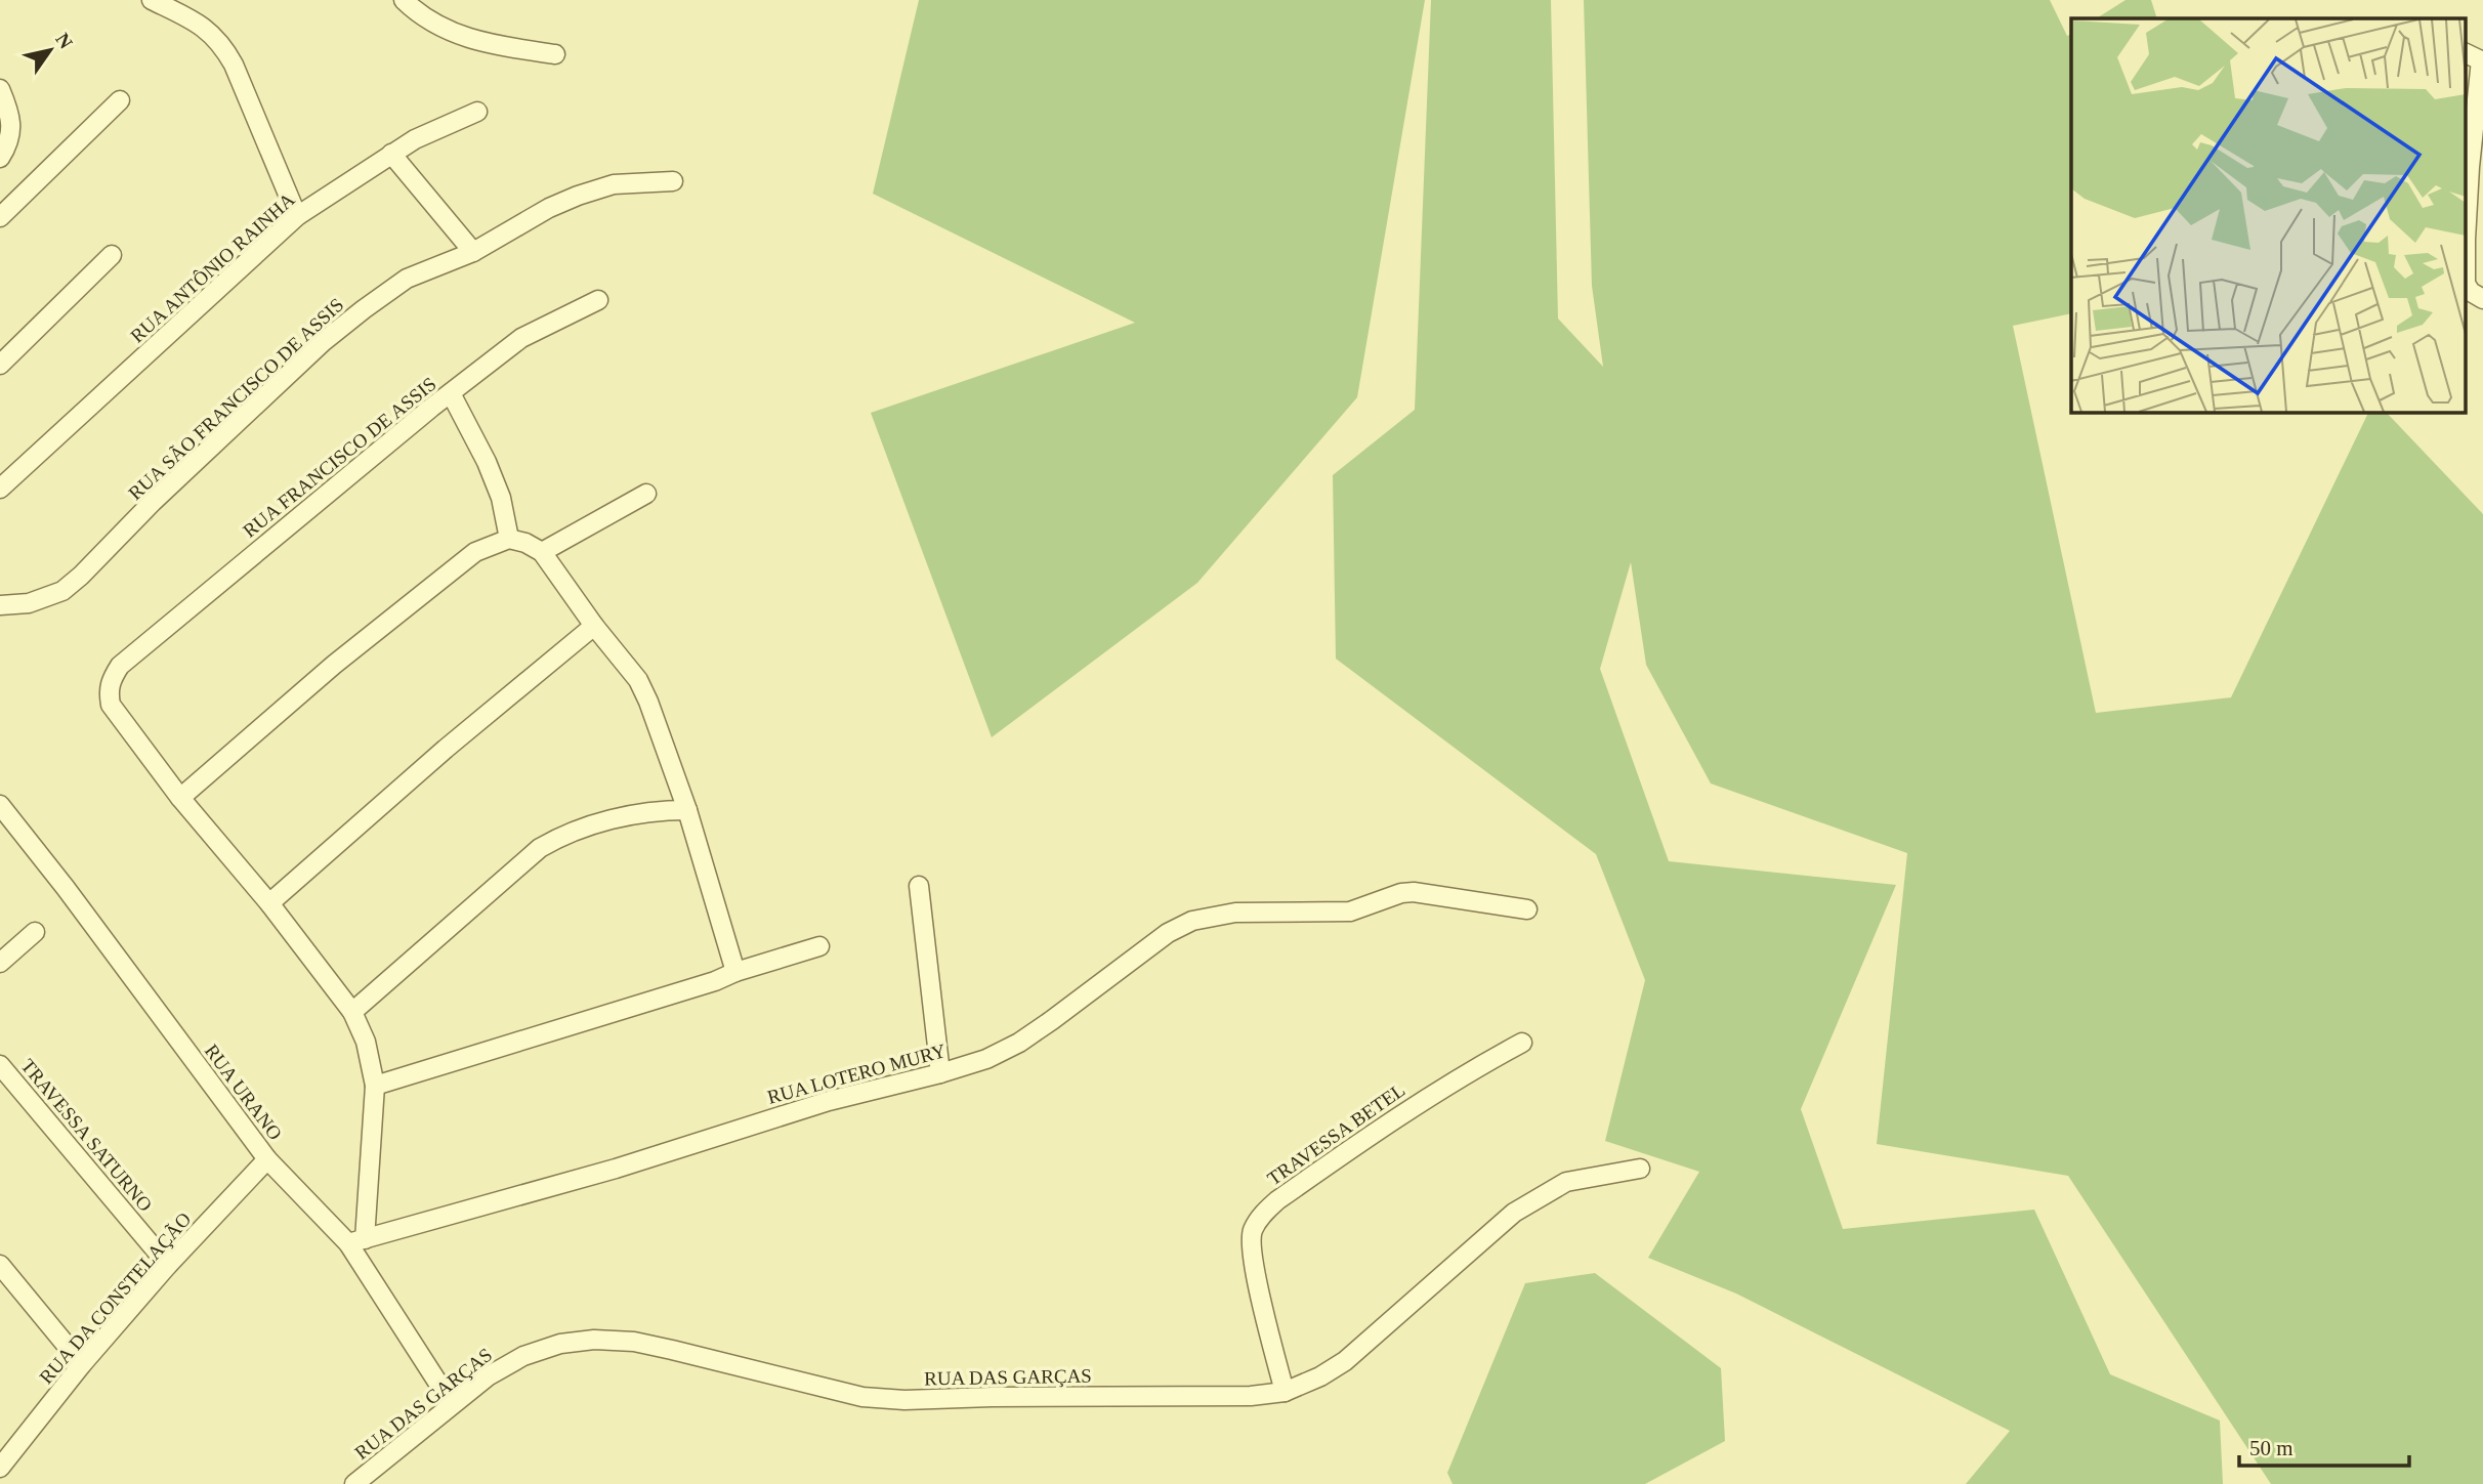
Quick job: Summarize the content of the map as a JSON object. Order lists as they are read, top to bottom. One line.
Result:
{"streets":{"street":["RUA ANTÔNIO RAINHA","RUA SÃO FRANCISCO DE ASSIS","RUA FRANCISCO DE ASSIS","RUA LOTERO MURY","RUA URANO","TRAVESSA BETEL","TRAVESSA SATURNO","RUA DA CONSTELAÇÃO","RUA DAS GARÇAS"]},"crossings":[["RUA LOTERO MURY","RUA URANO"],["RUA URANO","RUA DA CONSTELAÇÃO"],["RUA URANO","RUA DAS GARÇAS"],["TRAVESSA BETEL","RUA DAS GARÇAS"],["TRAVESSA SATURNO","RUA DA CONSTELAÇÃO"]],"scale_bar":"50 m","north":"top right"}
